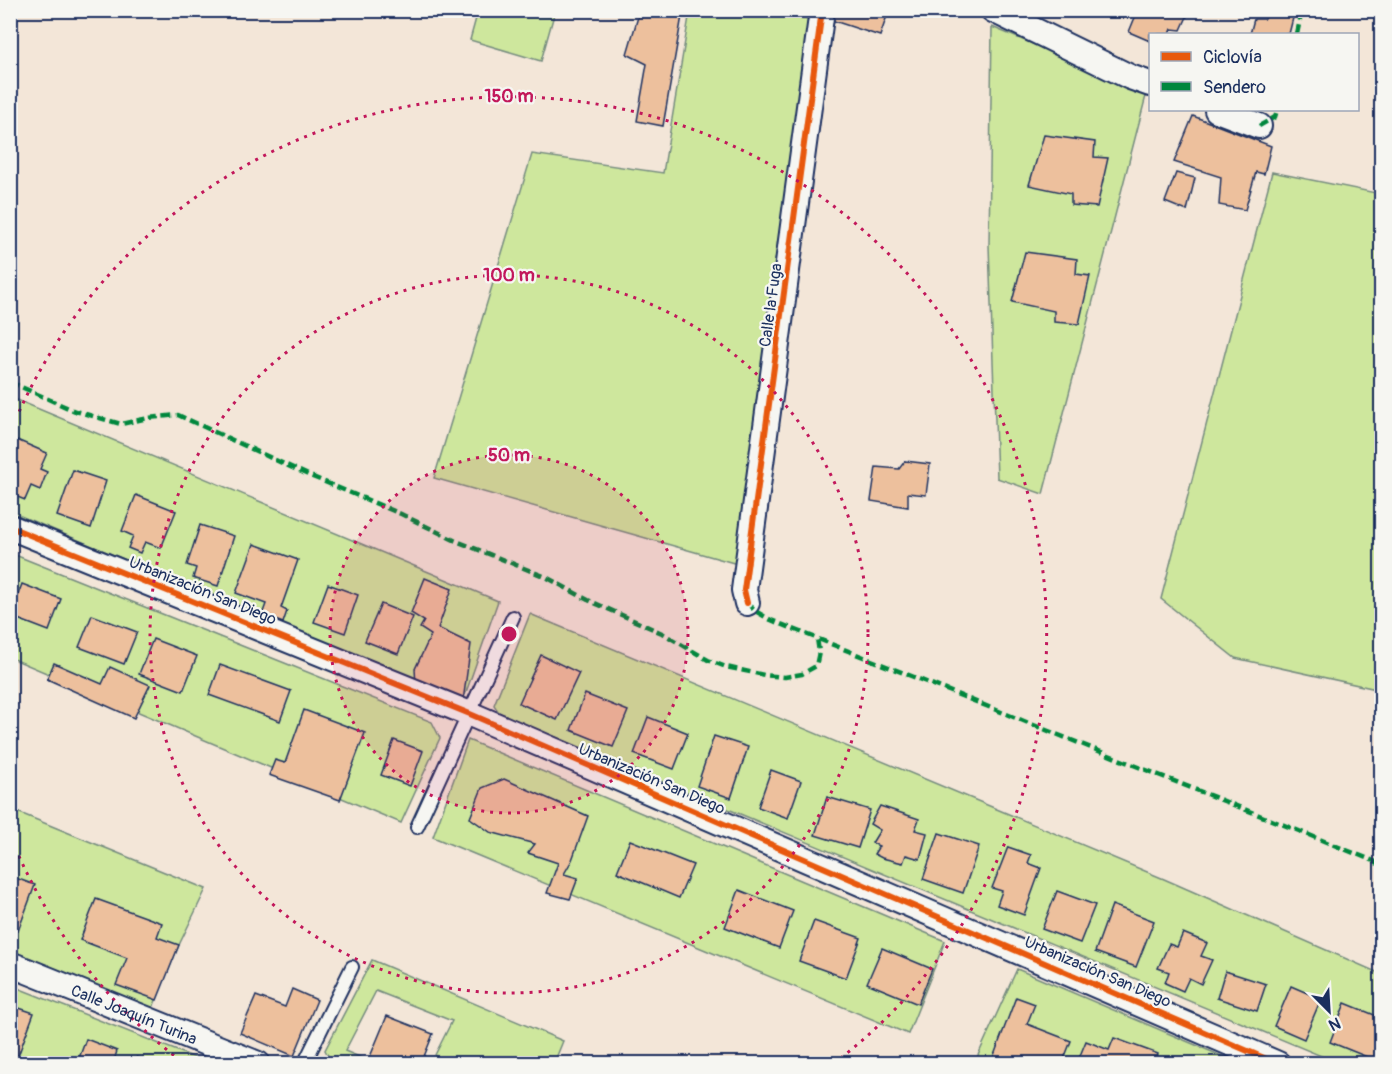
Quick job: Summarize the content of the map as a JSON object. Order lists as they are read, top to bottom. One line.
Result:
{"streets":{"street":["Calle la Fuga","Urbanización San Diego","Calle Joaquín Turina"]},"legend":["Ciclovía","Sendero"],"north":"bottom right","rings":["150 m","100 m","50 m"]}
